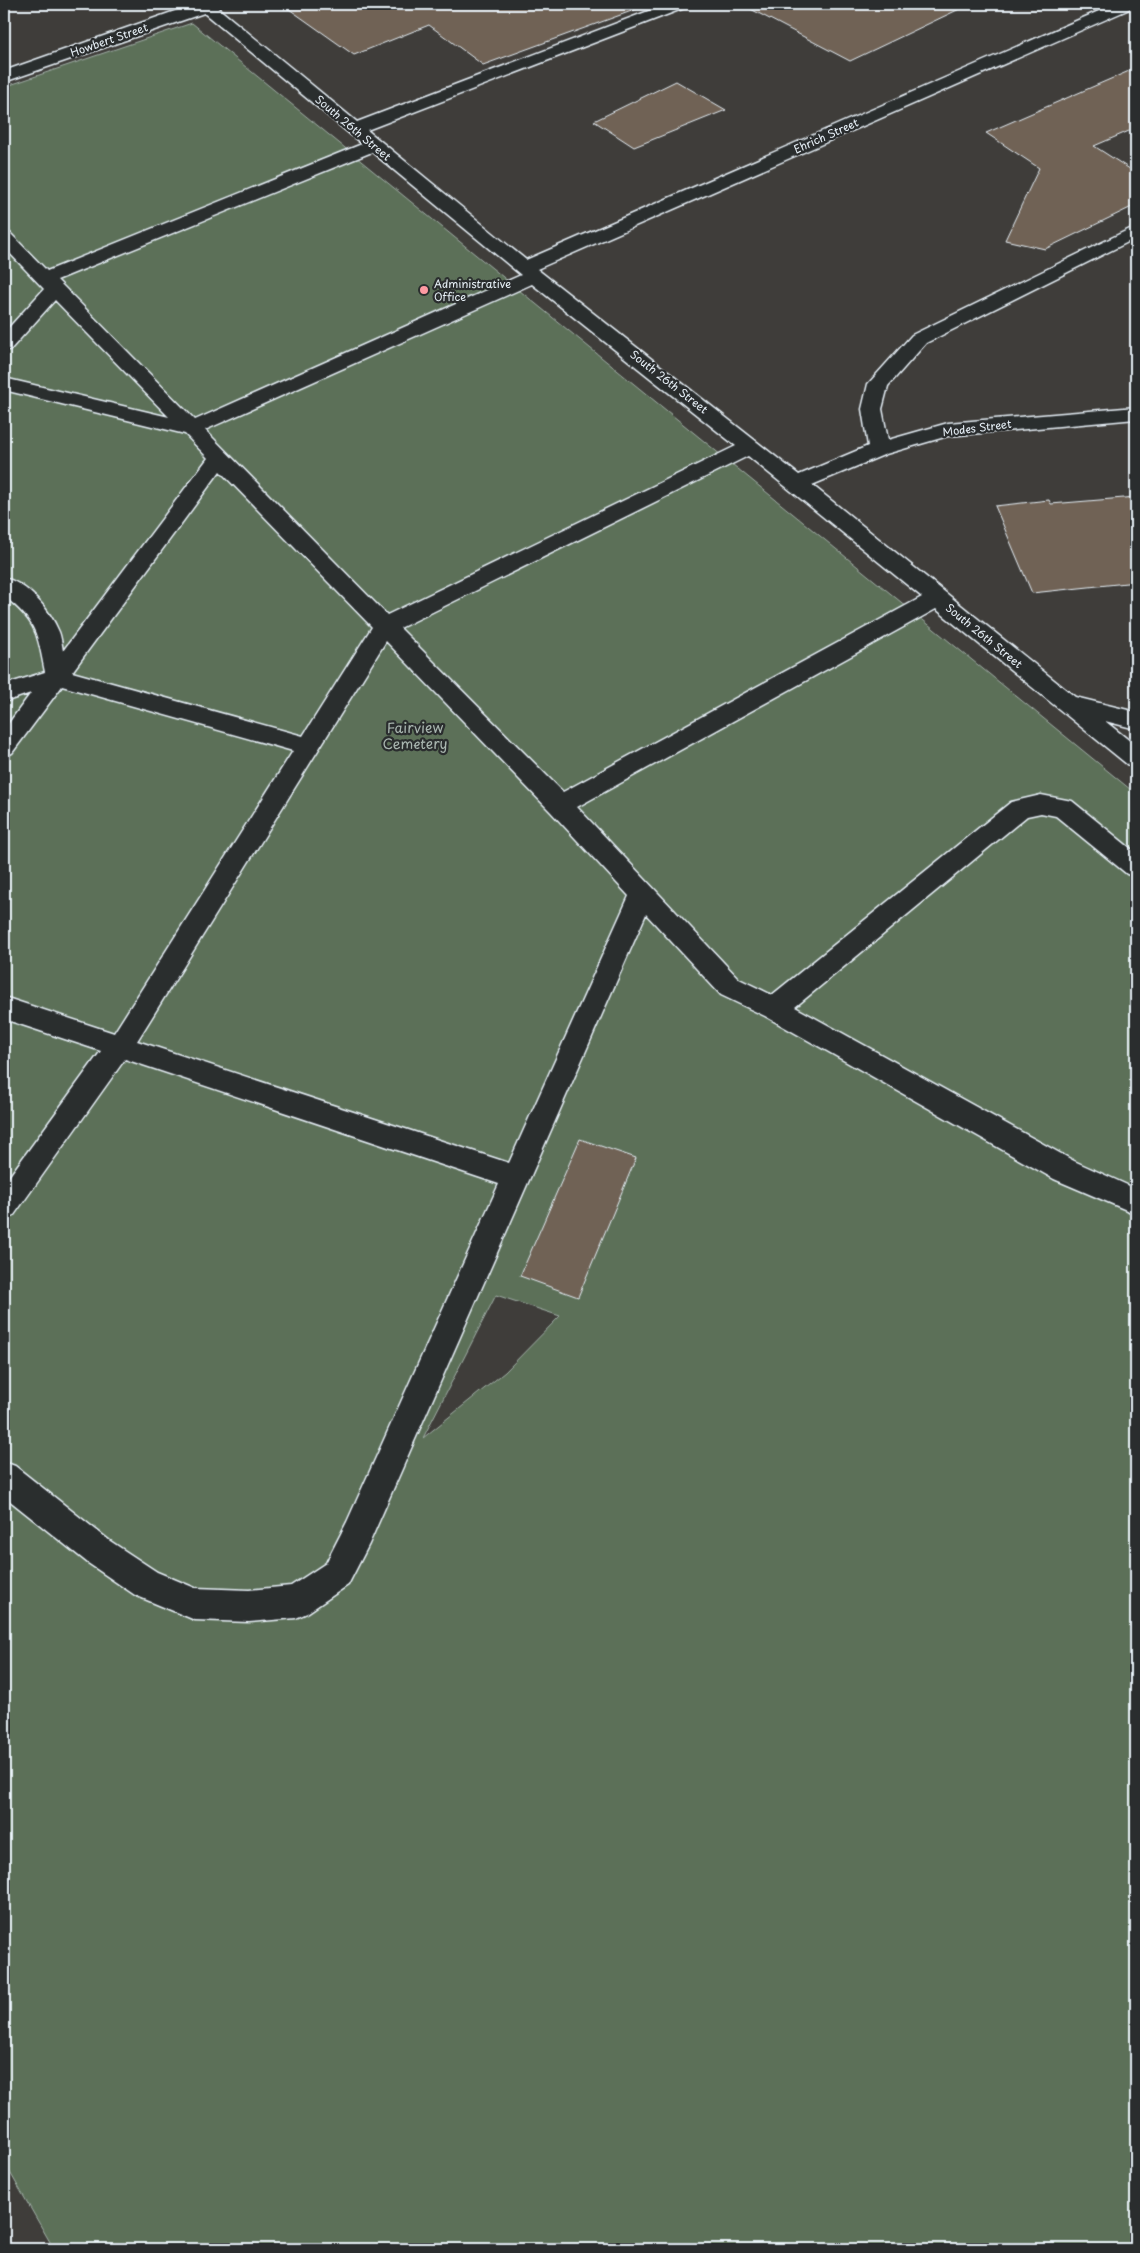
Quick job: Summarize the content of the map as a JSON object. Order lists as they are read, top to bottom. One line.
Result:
{"streets":{"street":["Howbert Street","South 26th Street","Ehrich Street","Modes Street"]},"crossings":[["Howbert Street","South 26th Street"],["South 26th Street","Ehrich Street"],["South 26th Street","Modes Street"]],"parks":["Fairview Cemetery"],"places":["Administrative Office"]}
